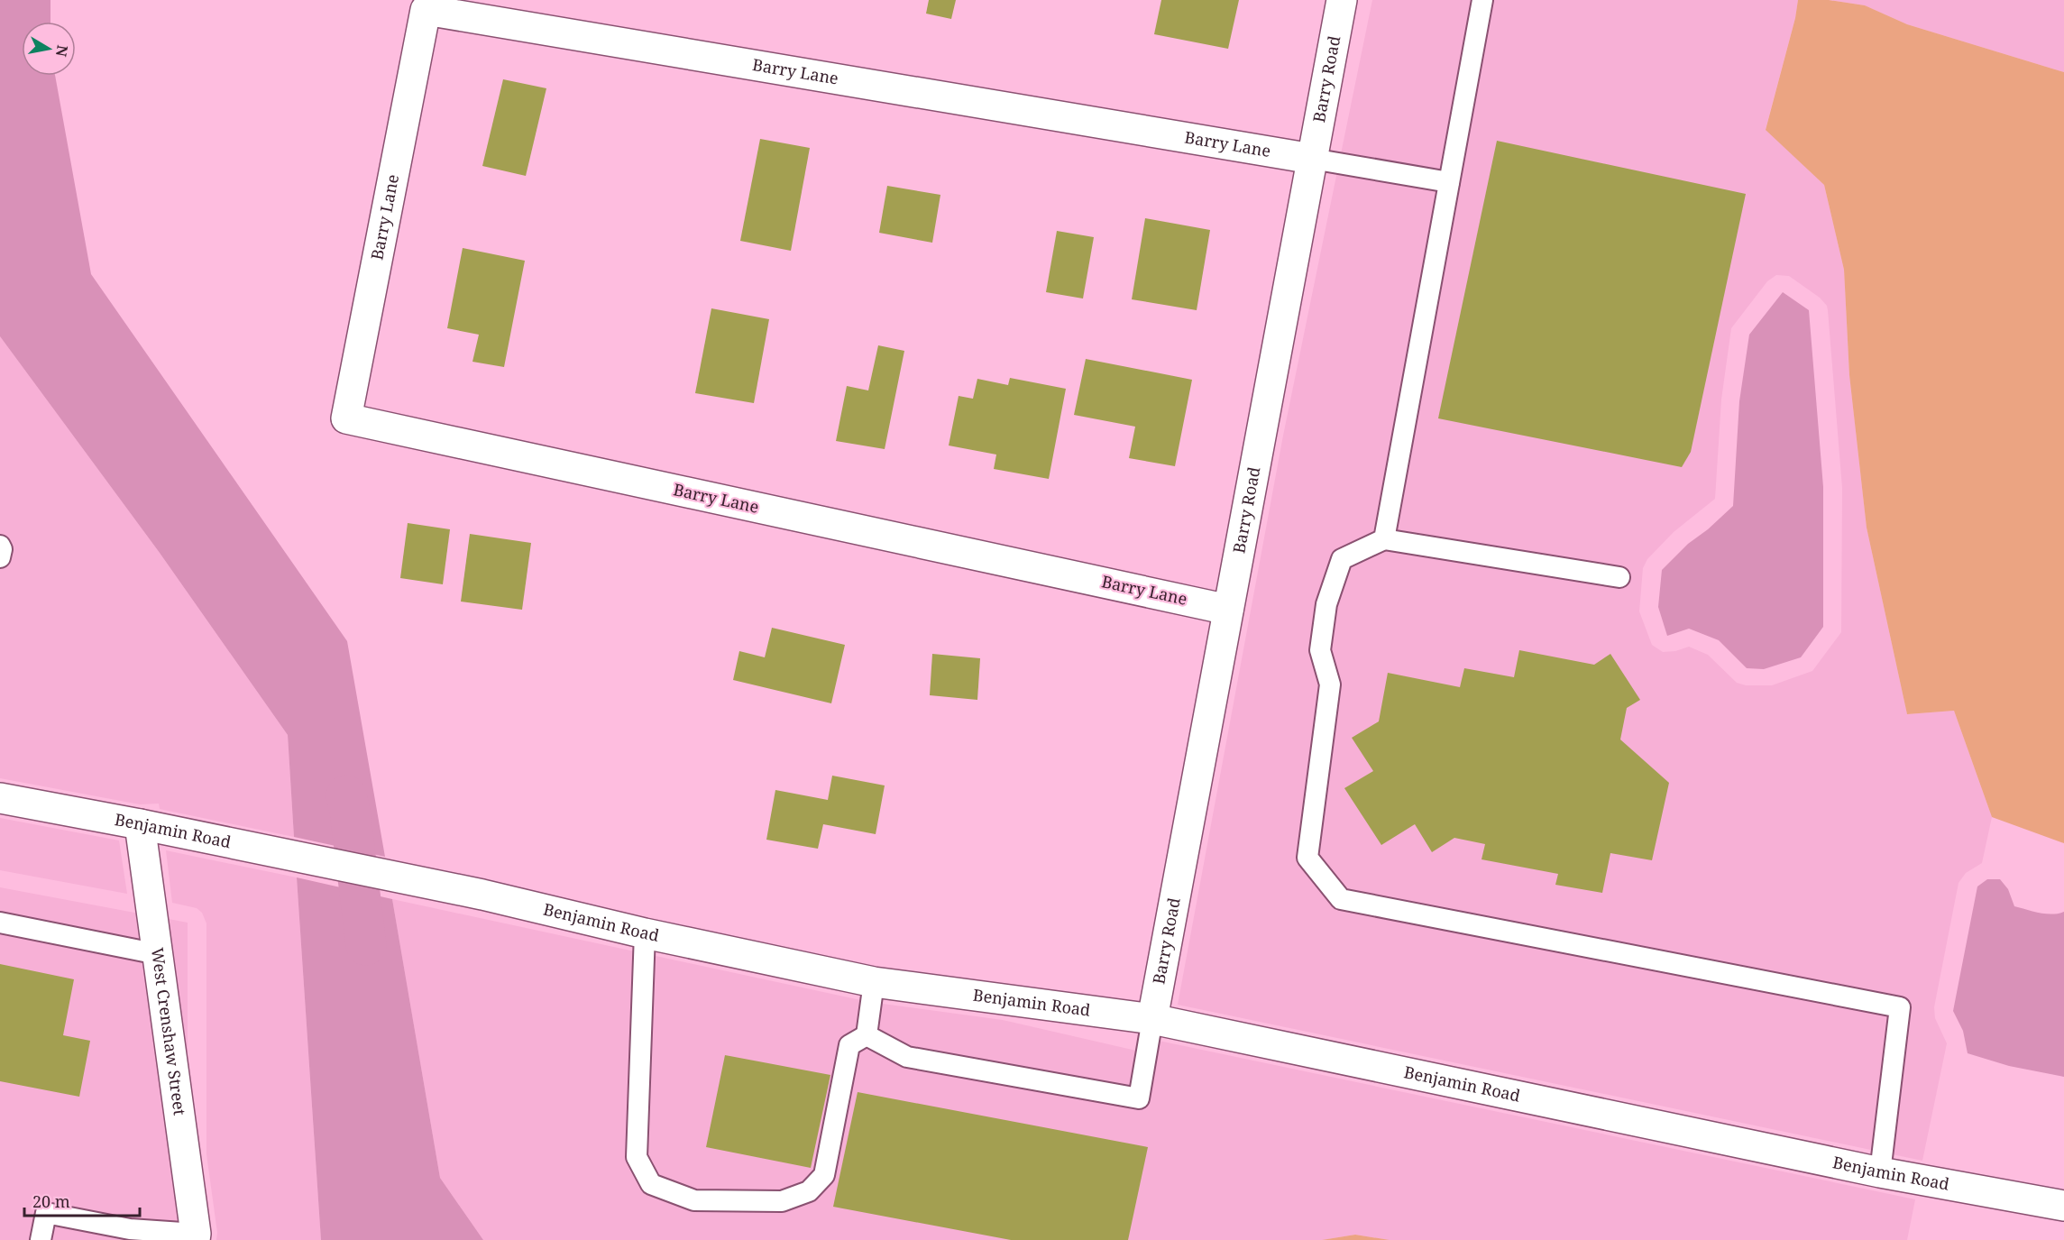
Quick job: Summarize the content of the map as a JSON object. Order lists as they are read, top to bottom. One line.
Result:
{"streets":{"street":["Barry Lane","Barry Road","Benjamin Road","West Crenshaw Street"]},"crossings":[["Barry Lane","Barry Road"],["Barry Road","Benjamin Road"],["Benjamin Road","West Crenshaw Street"]],"scale_bar":"20 m","north":"right"}
